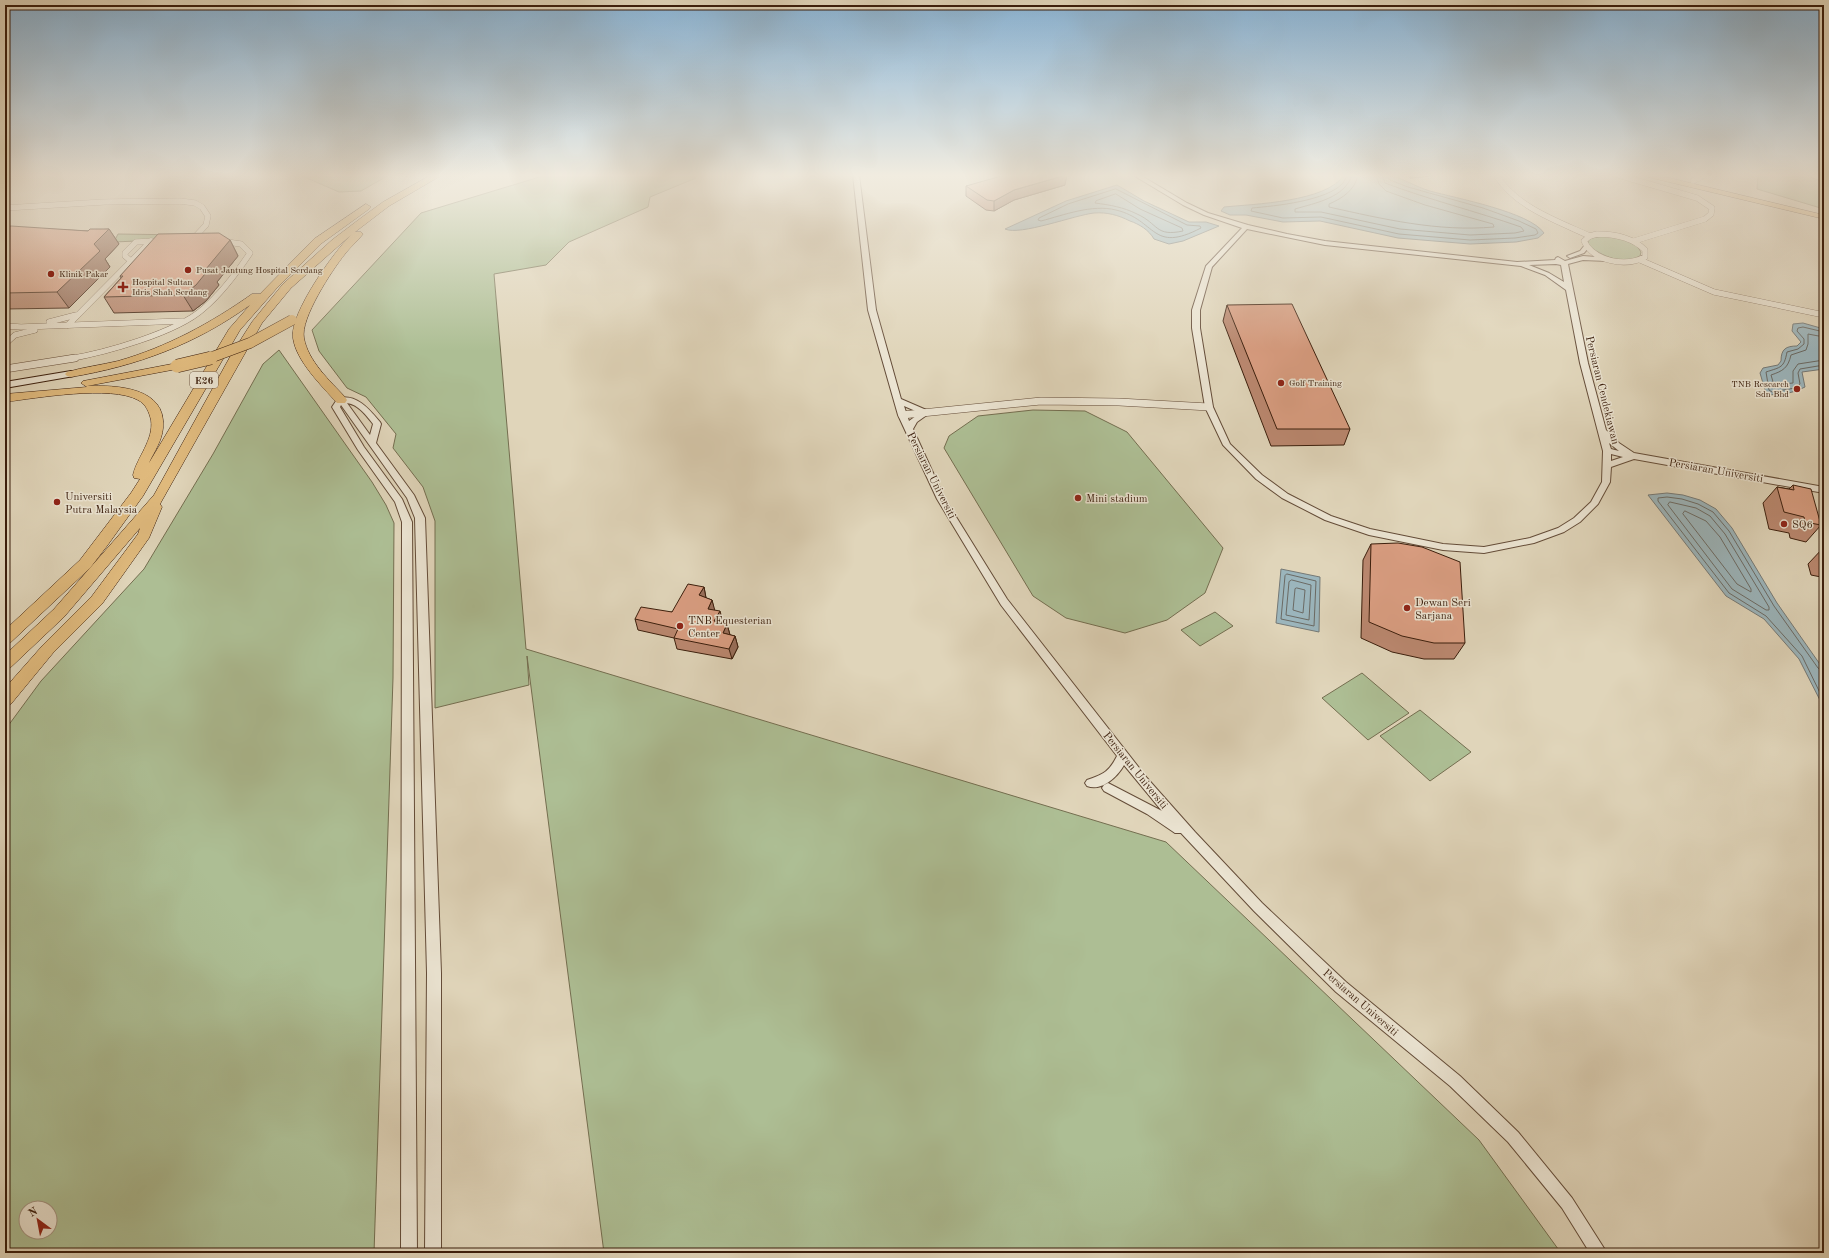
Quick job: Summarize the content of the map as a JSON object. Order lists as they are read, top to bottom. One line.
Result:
{"streets":{"highway":["E26"],"street":["Persiaran Cendekiawan","Persiaran Universiti"]},"crossings":[["Persiaran Cendekiawan","Persiaran Universiti"]],"places":{"other":["Pusat Jantung Hospital Serdang","Klinik Pakar","Golf Training","TNB Research Sdn Bhd","Mini stadium","Universiti Putra Malaysia","SQ6","Dewan Seri Sarjana","TNB Equesterian Center"],"health":["Hospital Sultan Idris Shah Serdang"]},"north":"top left"}
